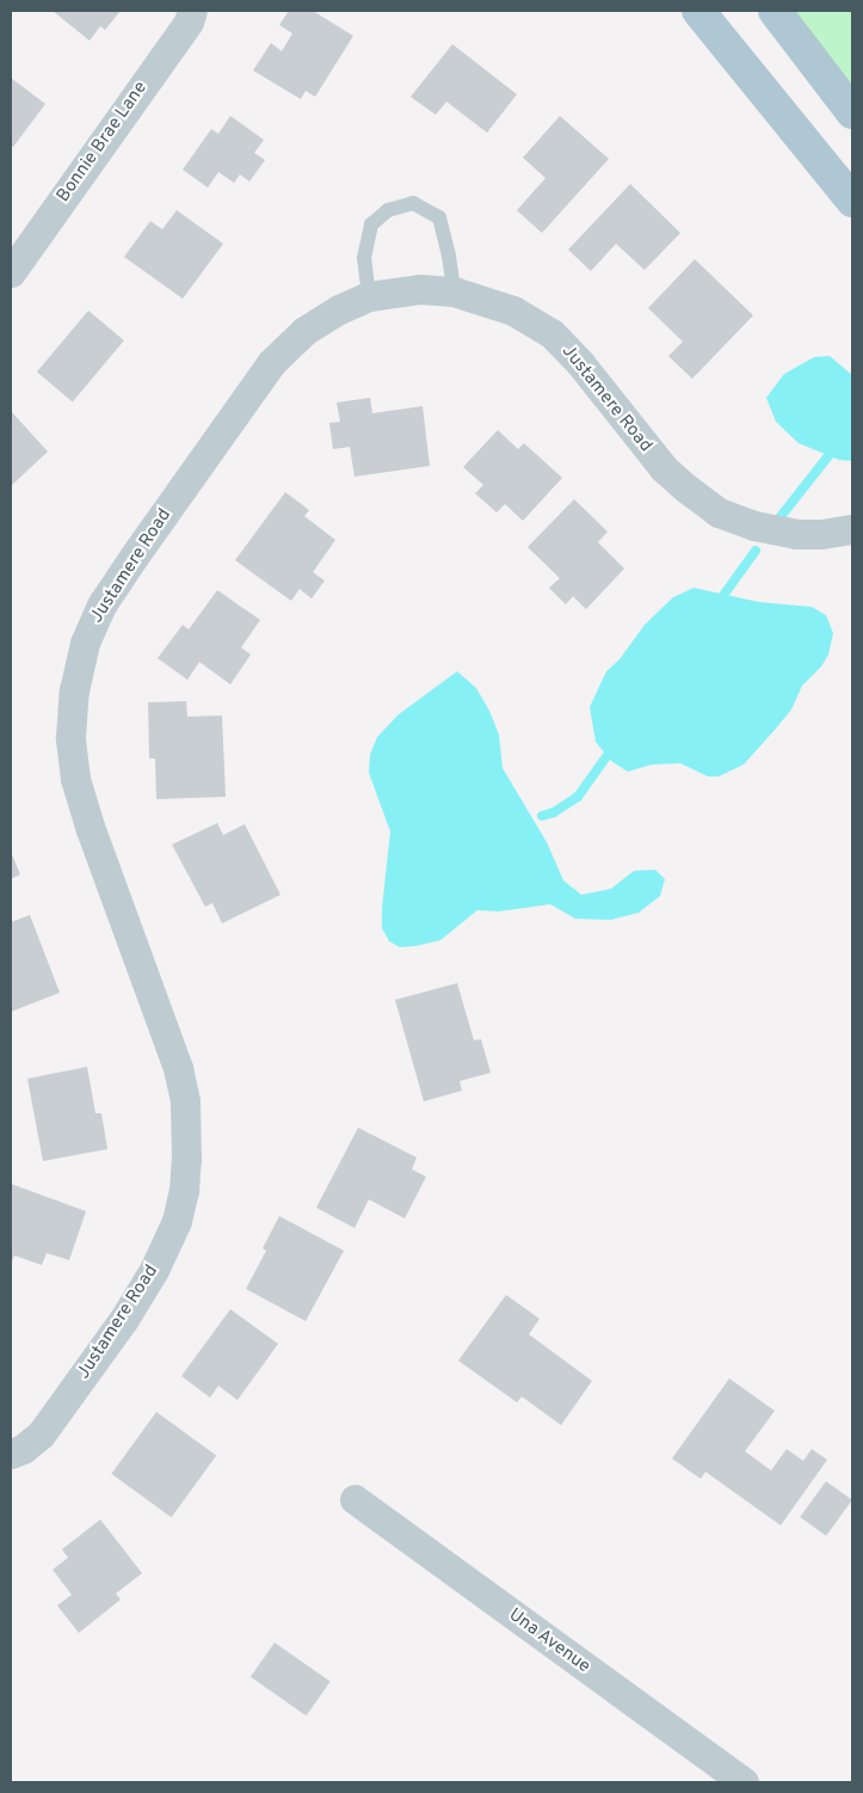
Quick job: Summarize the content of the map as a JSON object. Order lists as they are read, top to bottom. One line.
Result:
{"streets":{"street":["Bonnie Brae Lane","Justamere Road","Una Avenue"]}}
